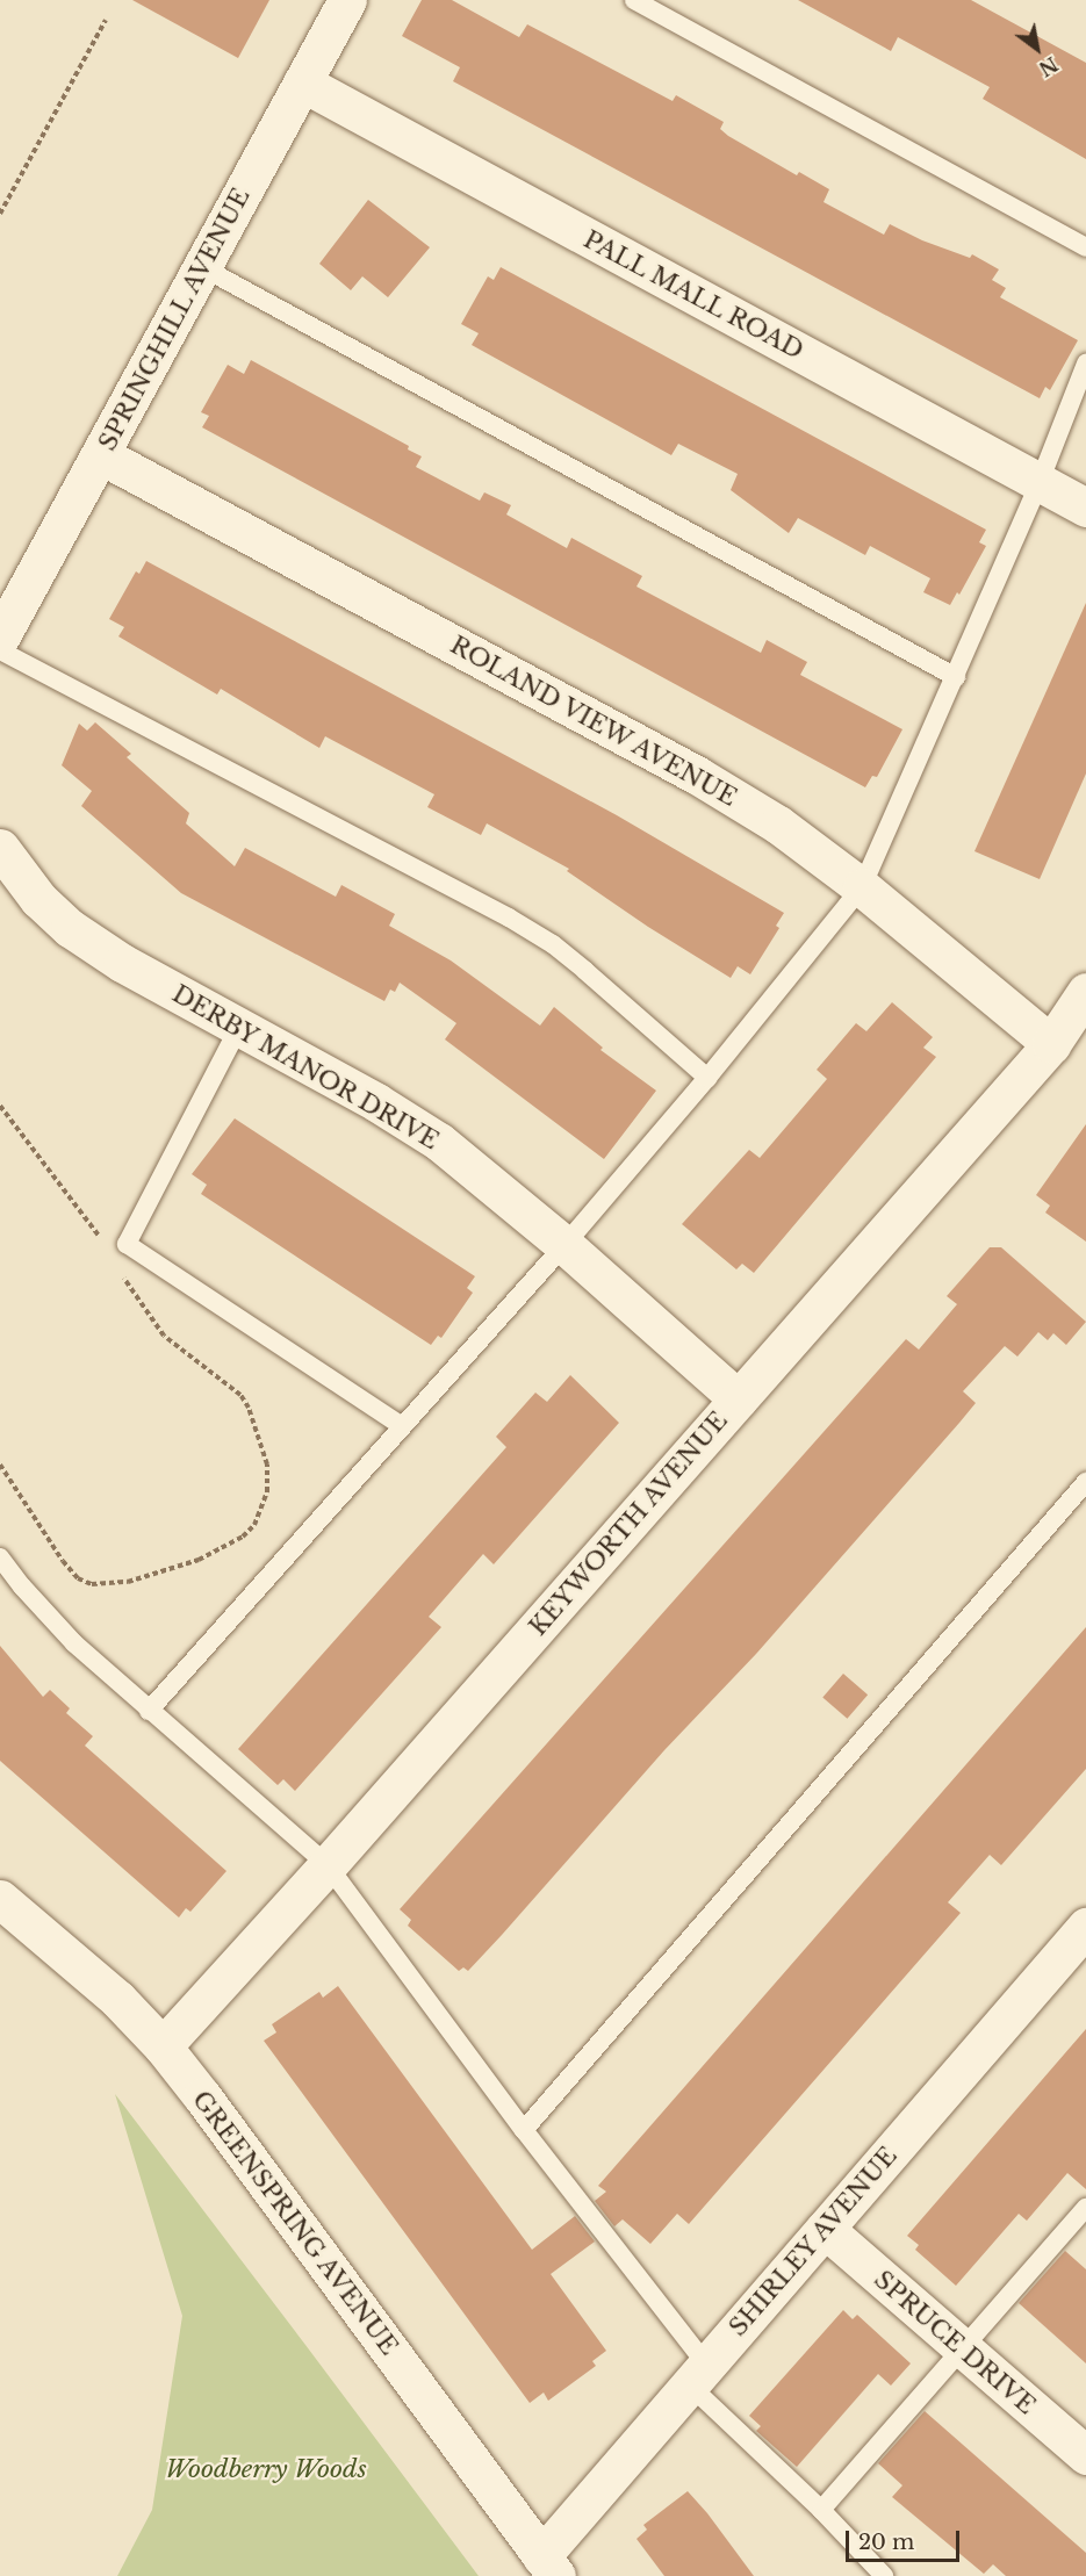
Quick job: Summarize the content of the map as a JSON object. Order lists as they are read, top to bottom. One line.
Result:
{"streets":{"street":["PALL MALL ROAD","SPRINGHILL AVENUE","ROLAND VIEW AVENUE","DERBY MANOR DRIVE","KEYWORTH AVENUE","GREENSPRING AVENUE","SHIRLEY AVENUE","SPRUCE DRIVE"]},"crossings":[["PALL MALL ROAD","SPRINGHILL AVENUE"],["SPRINGHILL AVENUE","ROLAND VIEW AVENUE"],["ROLAND VIEW AVENUE","KEYWORTH AVENUE"],["DERBY MANOR DRIVE","KEYWORTH AVENUE"],["KEYWORTH AVENUE","GREENSPRING AVENUE"],["GREENSPRING AVENUE","SHIRLEY AVENUE"],["SHIRLEY AVENUE","SPRUCE DRIVE"]],"parks":["Woodberry Woods"],"scale_bar":"20 m","north":"bottom right"}
